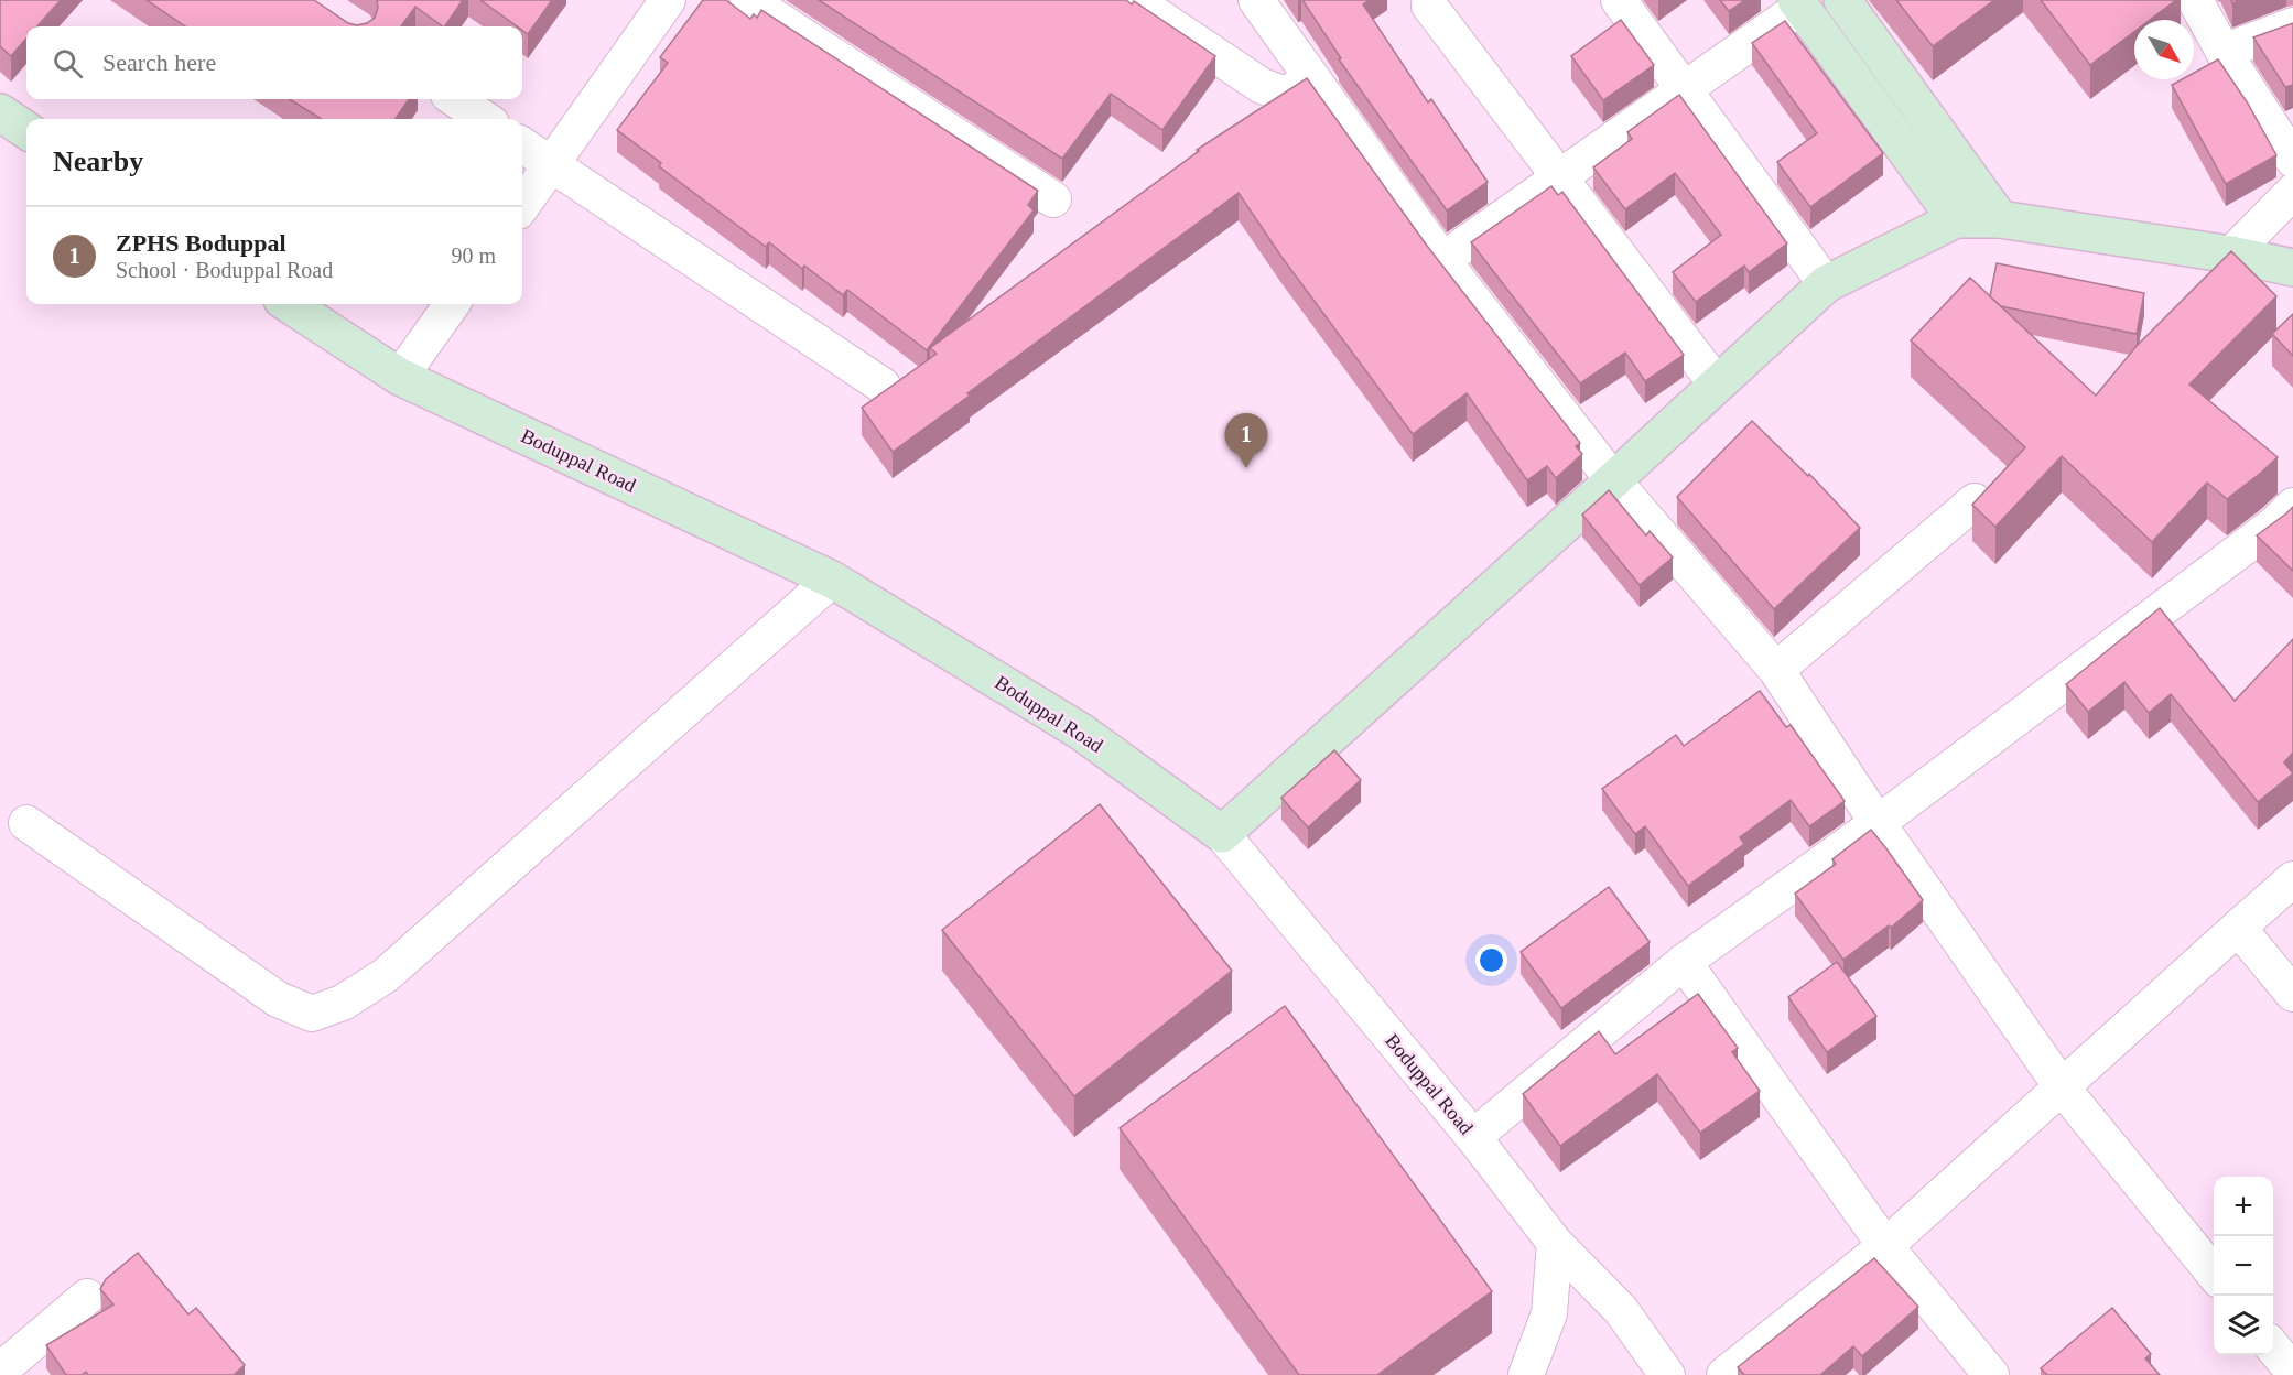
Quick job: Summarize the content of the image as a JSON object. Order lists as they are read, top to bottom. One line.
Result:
{"streets":{"street":["Boduppal Road"]},"north":"bottom right","page":{"search":"Search here","heading":"Nearby","list":[{"mark":"1","name":"ZPHS Boduppal","note":"School · Boduppal Road","value":"90 m"}],"pins":"1","map_buttons":["+","−"]}}
